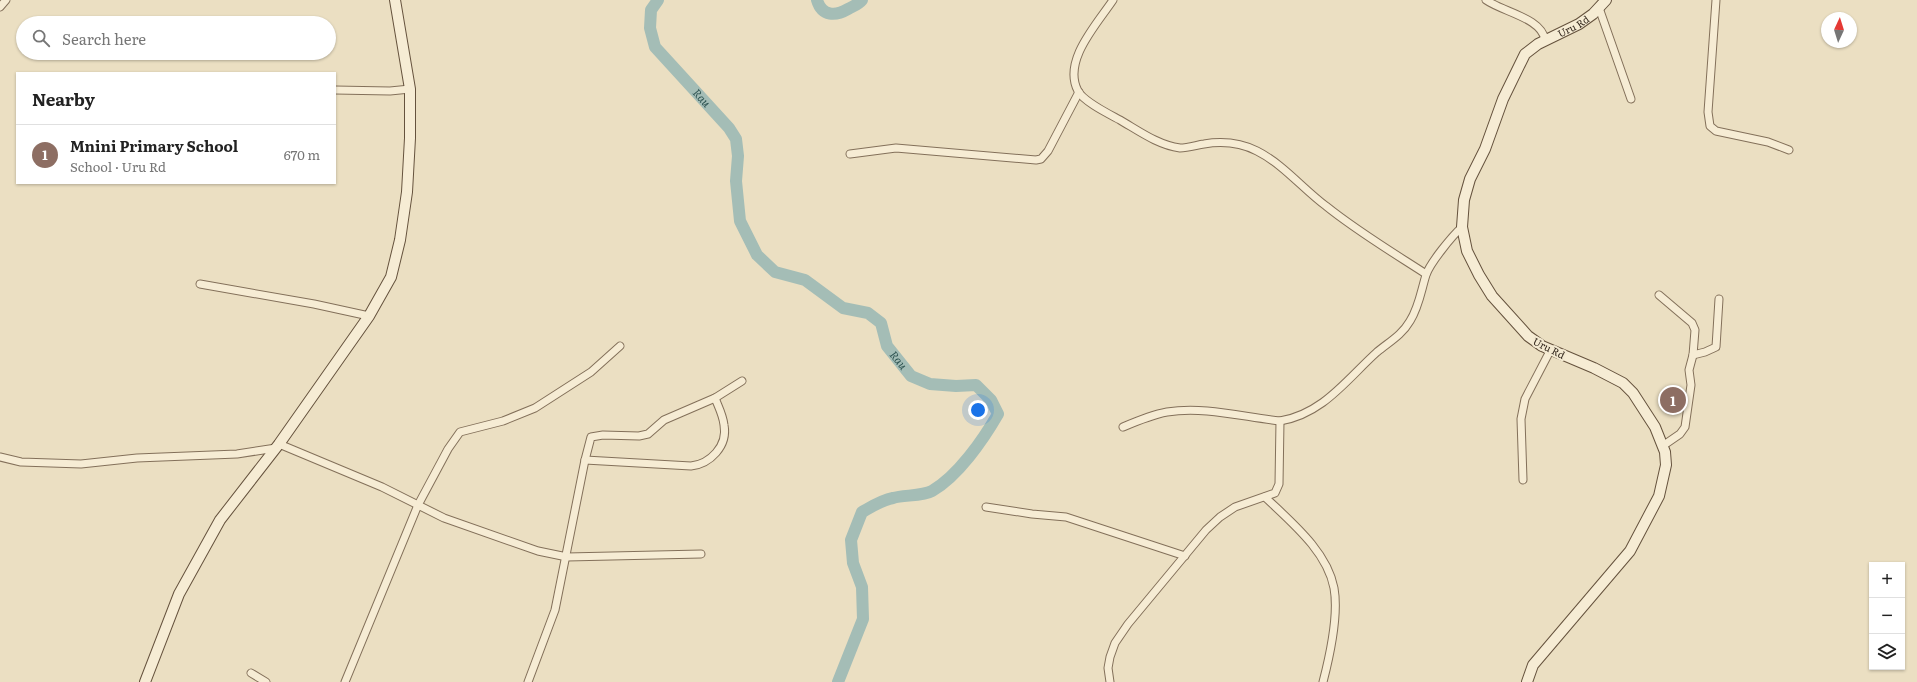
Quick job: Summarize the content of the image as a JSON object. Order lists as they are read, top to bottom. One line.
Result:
{"streets":{"street":["Uru Rd"]},"water":["Rau"],"north":"top","page":{"search":"Search here","heading":"Nearby","list":[{"mark":"1","name":"Mnini Primary School","note":"School · Uru Rd","value":"670 m"}],"pins":"1","map_buttons":["+","−"]}}
